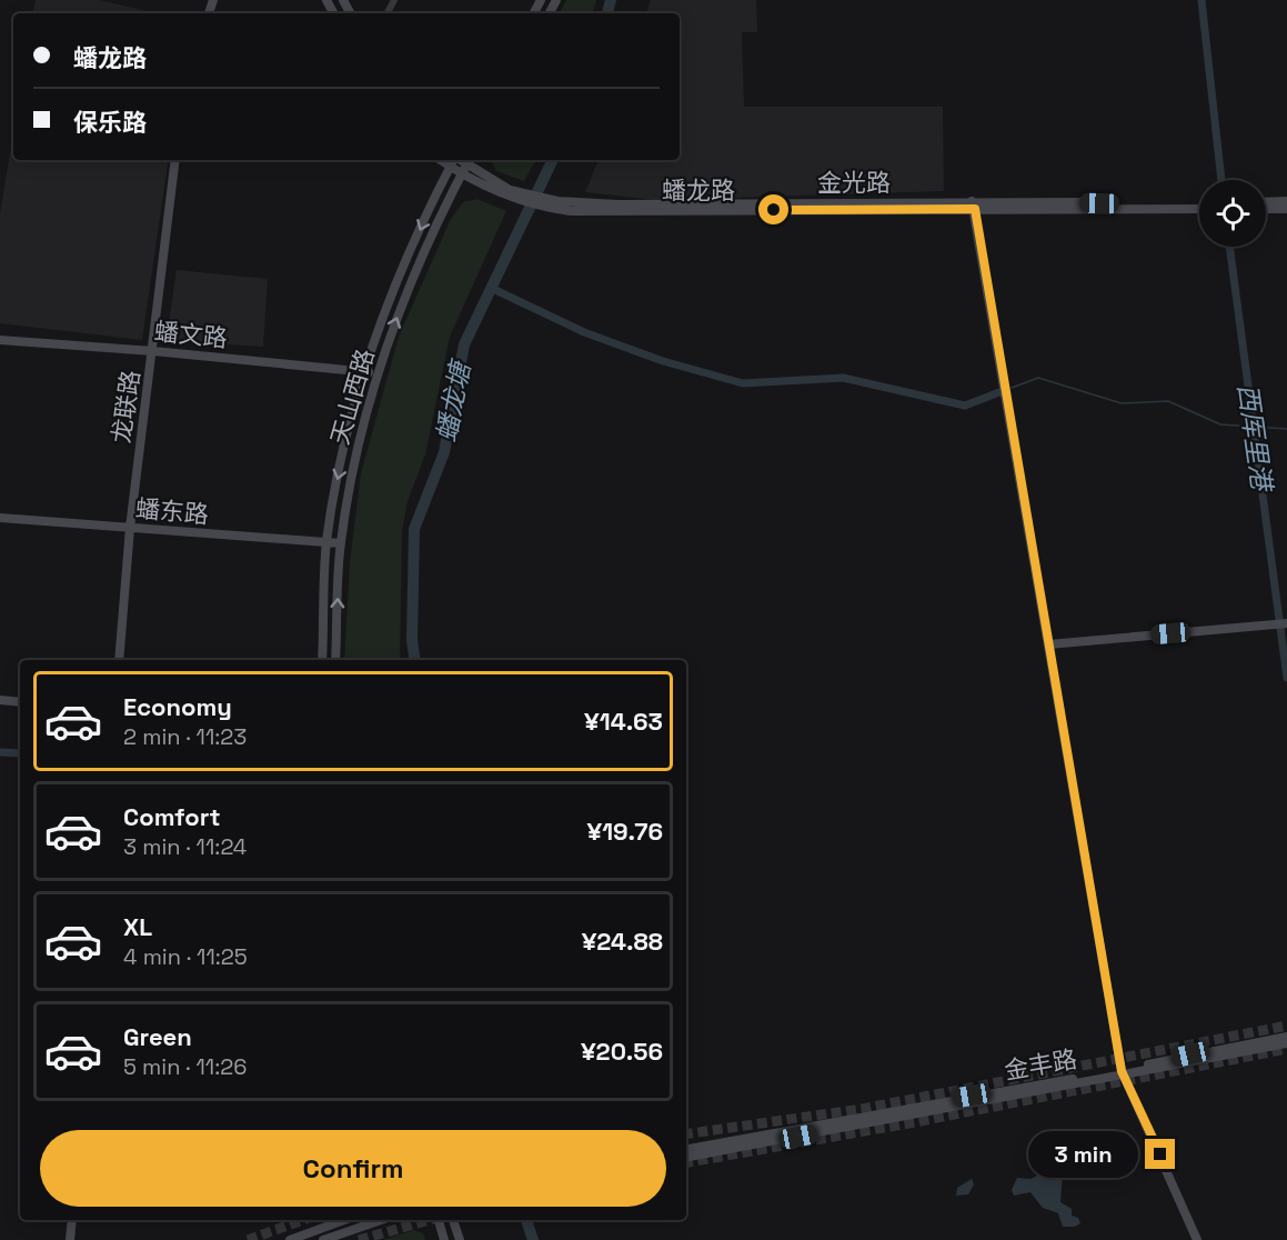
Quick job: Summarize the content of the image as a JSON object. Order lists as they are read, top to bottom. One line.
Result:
{"streets":{"street":["蟠龙路","蟠文路","天山西路","龙联路","蟠东路","金丰路"]},"crossings":[["蟠龙路","天山西路"],["蟠文路","天山西路"],["蟠文路","龙联路"],["天山西路","蟠东路"],["龙联路","蟠东路"]],"water":["蟠龙塘","西厍里港"],"page":{"banner":["蟠龙路","保乐路"],"list":[{"name":"Economy","note":"2 min · 11:23","value":"¥14.63"},{"name":"Comfort","note":"3 min · 11:24","value":"¥19.76"},{"name":"XL","note":"4 min · 11:25","value":"¥24.88"},{"name":"Green","note":"5 min · 11:26","value":"¥20.56"}],"buttons":"Confirm","bubble":"3 min"}}
